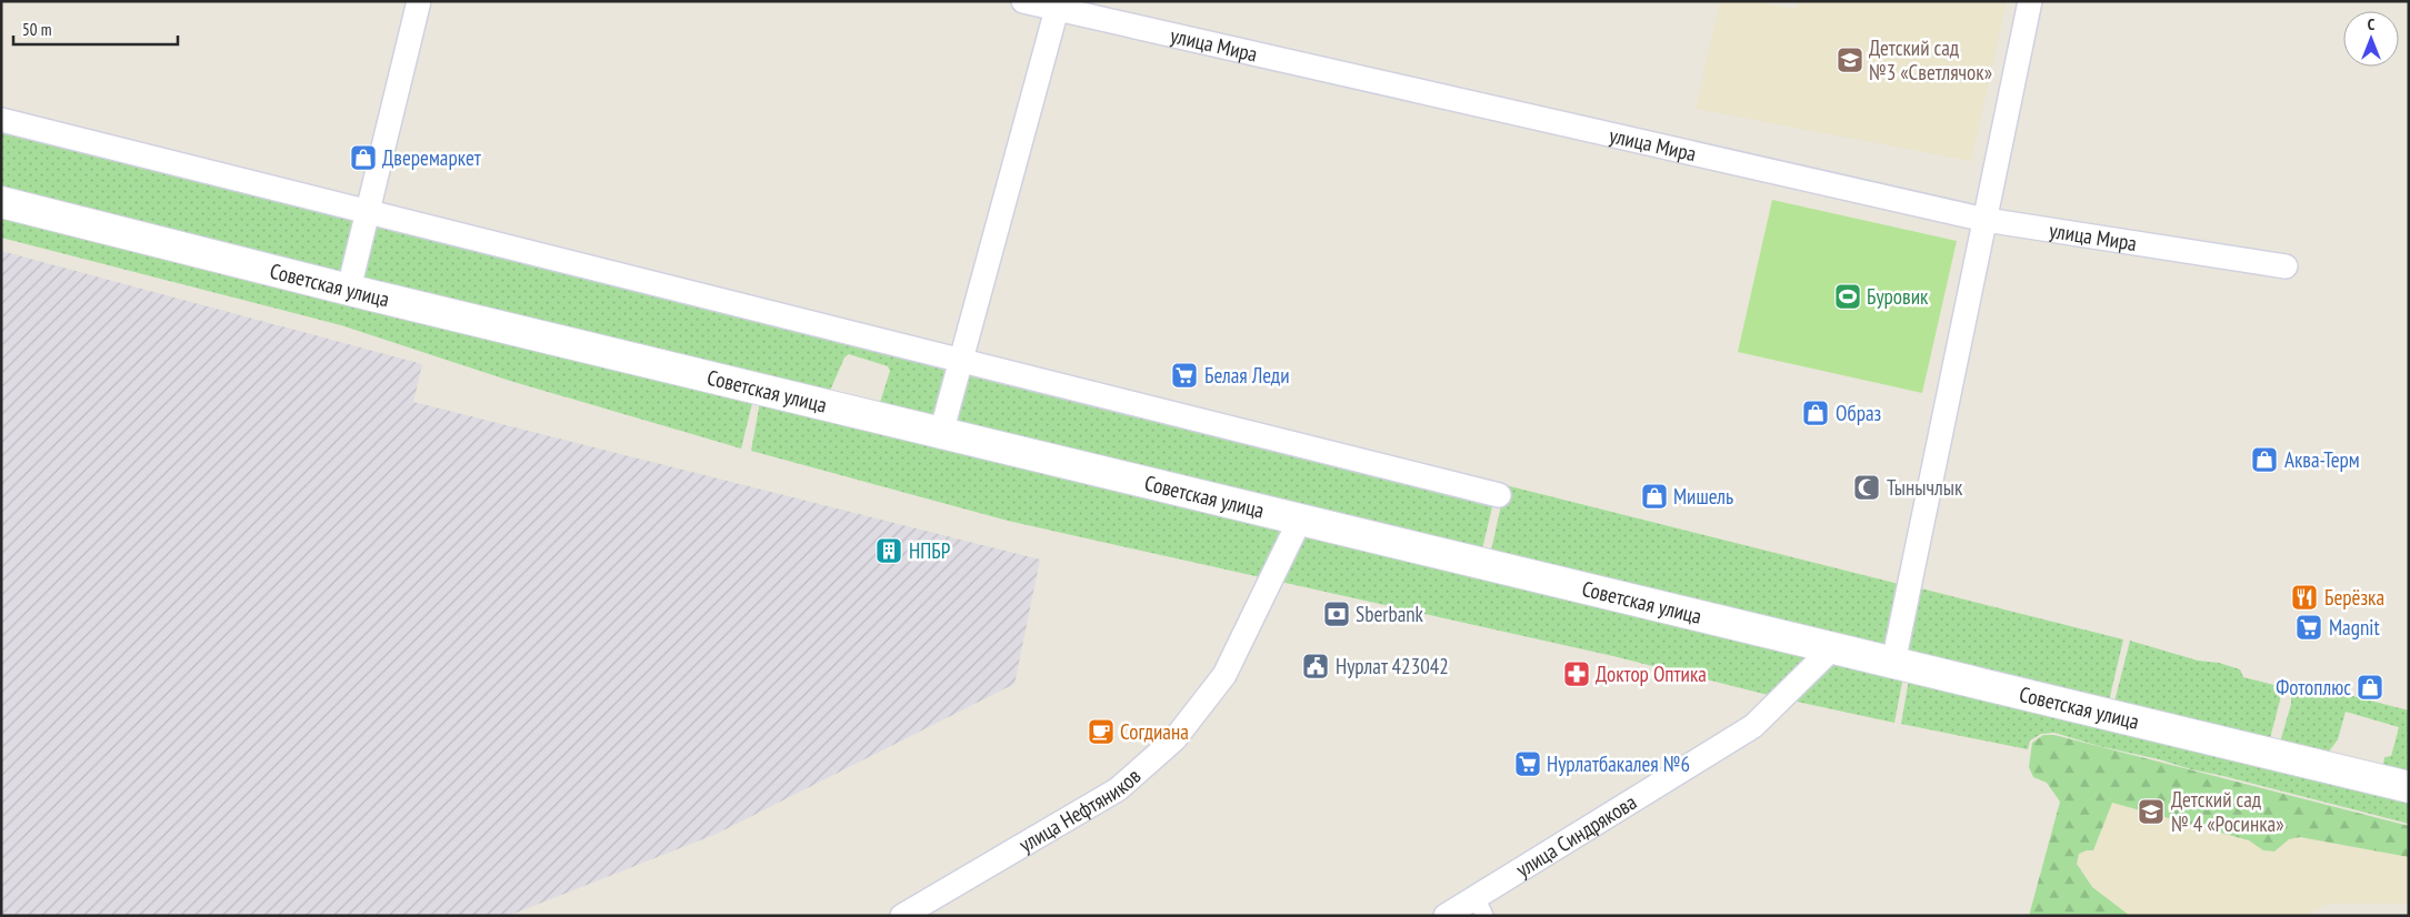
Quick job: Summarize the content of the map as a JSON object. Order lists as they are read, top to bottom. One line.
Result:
{"streets":{"main road":["Советская улица"],"street":["улица Мира","улица Нефтяников","улица Синдрякова"]},"crossings":[["Советская улица","улица Нефтяников"],["Советская улица","улица Синдрякова"]],"places":{"school or university":["Детский сад №3 «Светлячок»","Детский сад № 4 «Росинка»"],"shop":["Дверемаркет","Образ","Аква-Терм","Мишель","Фотоплюс"],"sports":["Буровик"],"supermarket":["Белая Леди","Magnit","Нурлатбакалея №6"],"mosque":["Тынычлык"],"building":["НПБР"],"restaurant":["Берёзка"],"bank":["Sberbank"],"public building":["Нурлат 423042"],"pharmacy":["Доктор Оптика"],"cafe":["Согдиана"]},"scale_bar":"50 m","north":"top"}
